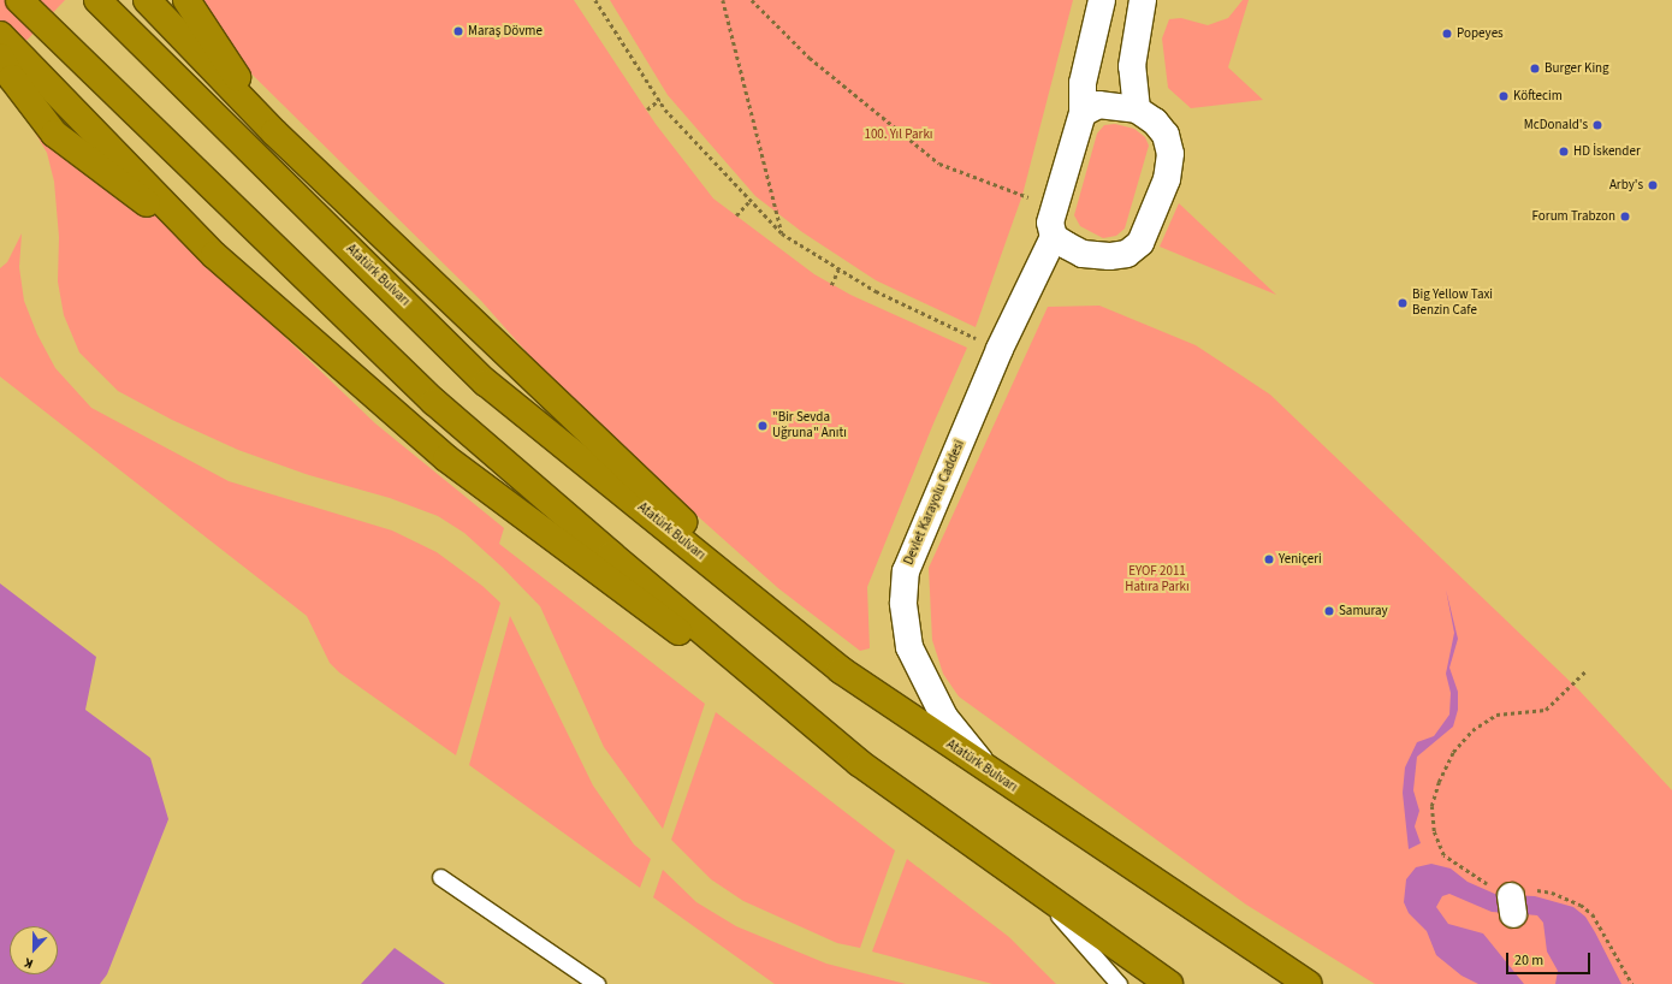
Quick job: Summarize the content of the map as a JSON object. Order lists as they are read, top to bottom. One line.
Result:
{"streets":{"highway":["Atatürk Bulvarı"],"street":["Devlet Karayolu Caddesi"]},"crossings":[["Atatürk Bulvarı","Devlet Karayolu Caddesi"]],"parks":["100. Yıl Parkı","EYOF 2011 Hatıra Parkı"],"places":["Maraş Dövme","Popeyes","Burger King","Köftecim","McDonald's","HD İskender","Arby's","Forum Trabzon","Big Yellow Taxi Benzin Cafe","\"Bir Sevda Uğruna\" Anıtı","Yeniçeri","Samuray"],"scale_bar":"20 m","north":"bottom"}
